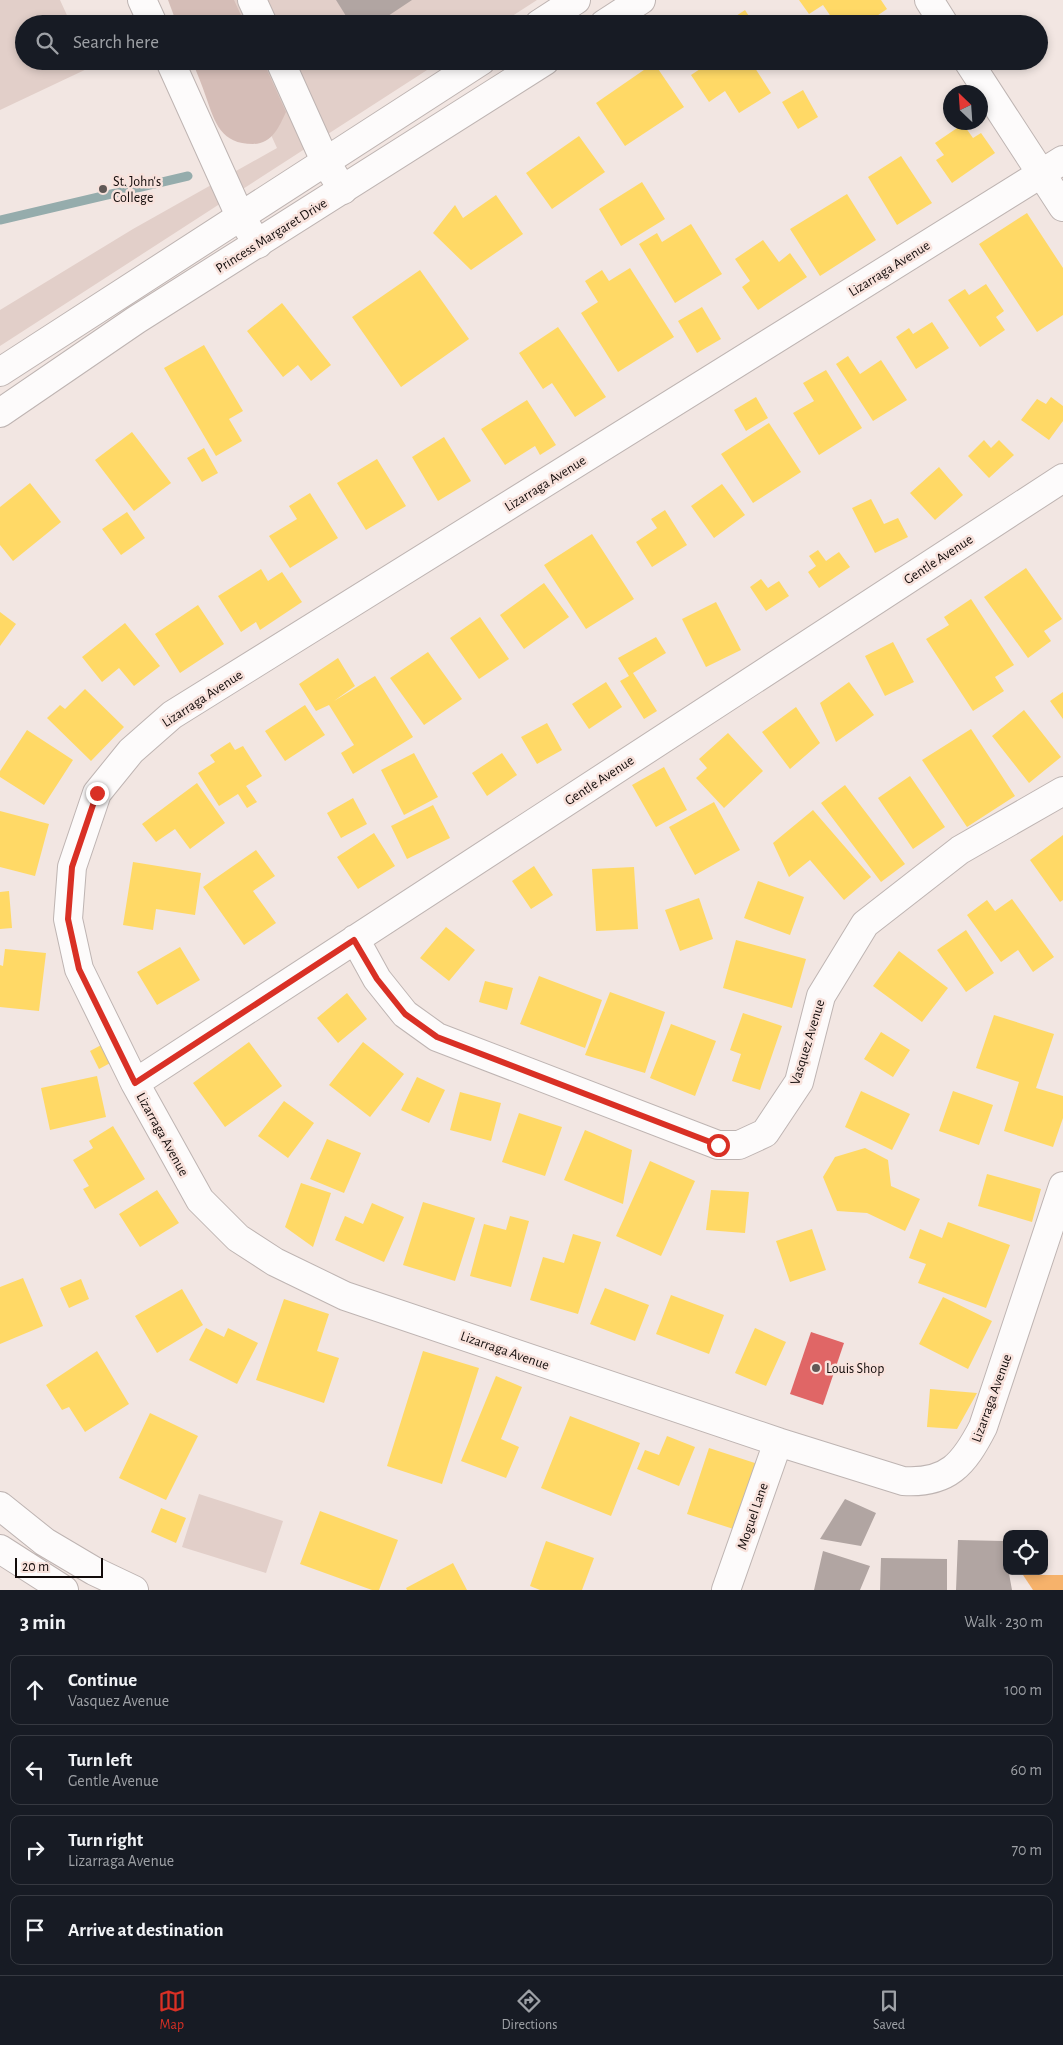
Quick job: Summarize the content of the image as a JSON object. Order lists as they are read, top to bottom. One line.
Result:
{"streets":{"street":["Princess Margaret Drive","Lizarraga Avenue","Gentle Avenue","Vasquez Avenue","Moguel Lane"]},"crossings":[["Lizarraga Avenue","Gentle Avenue"],["Lizarraga Avenue","Moguel Lane"],["Gentle Avenue","Vasquez Avenue"]],"places":["St. John's College","Louis Shop"],"scale_bar":"20 m","north":"top left","page":{"search":"Search here","scale":"20 m","heading":["3 min","Walk · 230 m"],"list":[["Continue","Vasquez Avenue","100 m"],["Turn left","Gentle Avenue","60 m"],["Turn right","Lizarraga Avenue","70 m"],"Arrive at destination"],"nav":["Map","Directions","Saved"]}}
